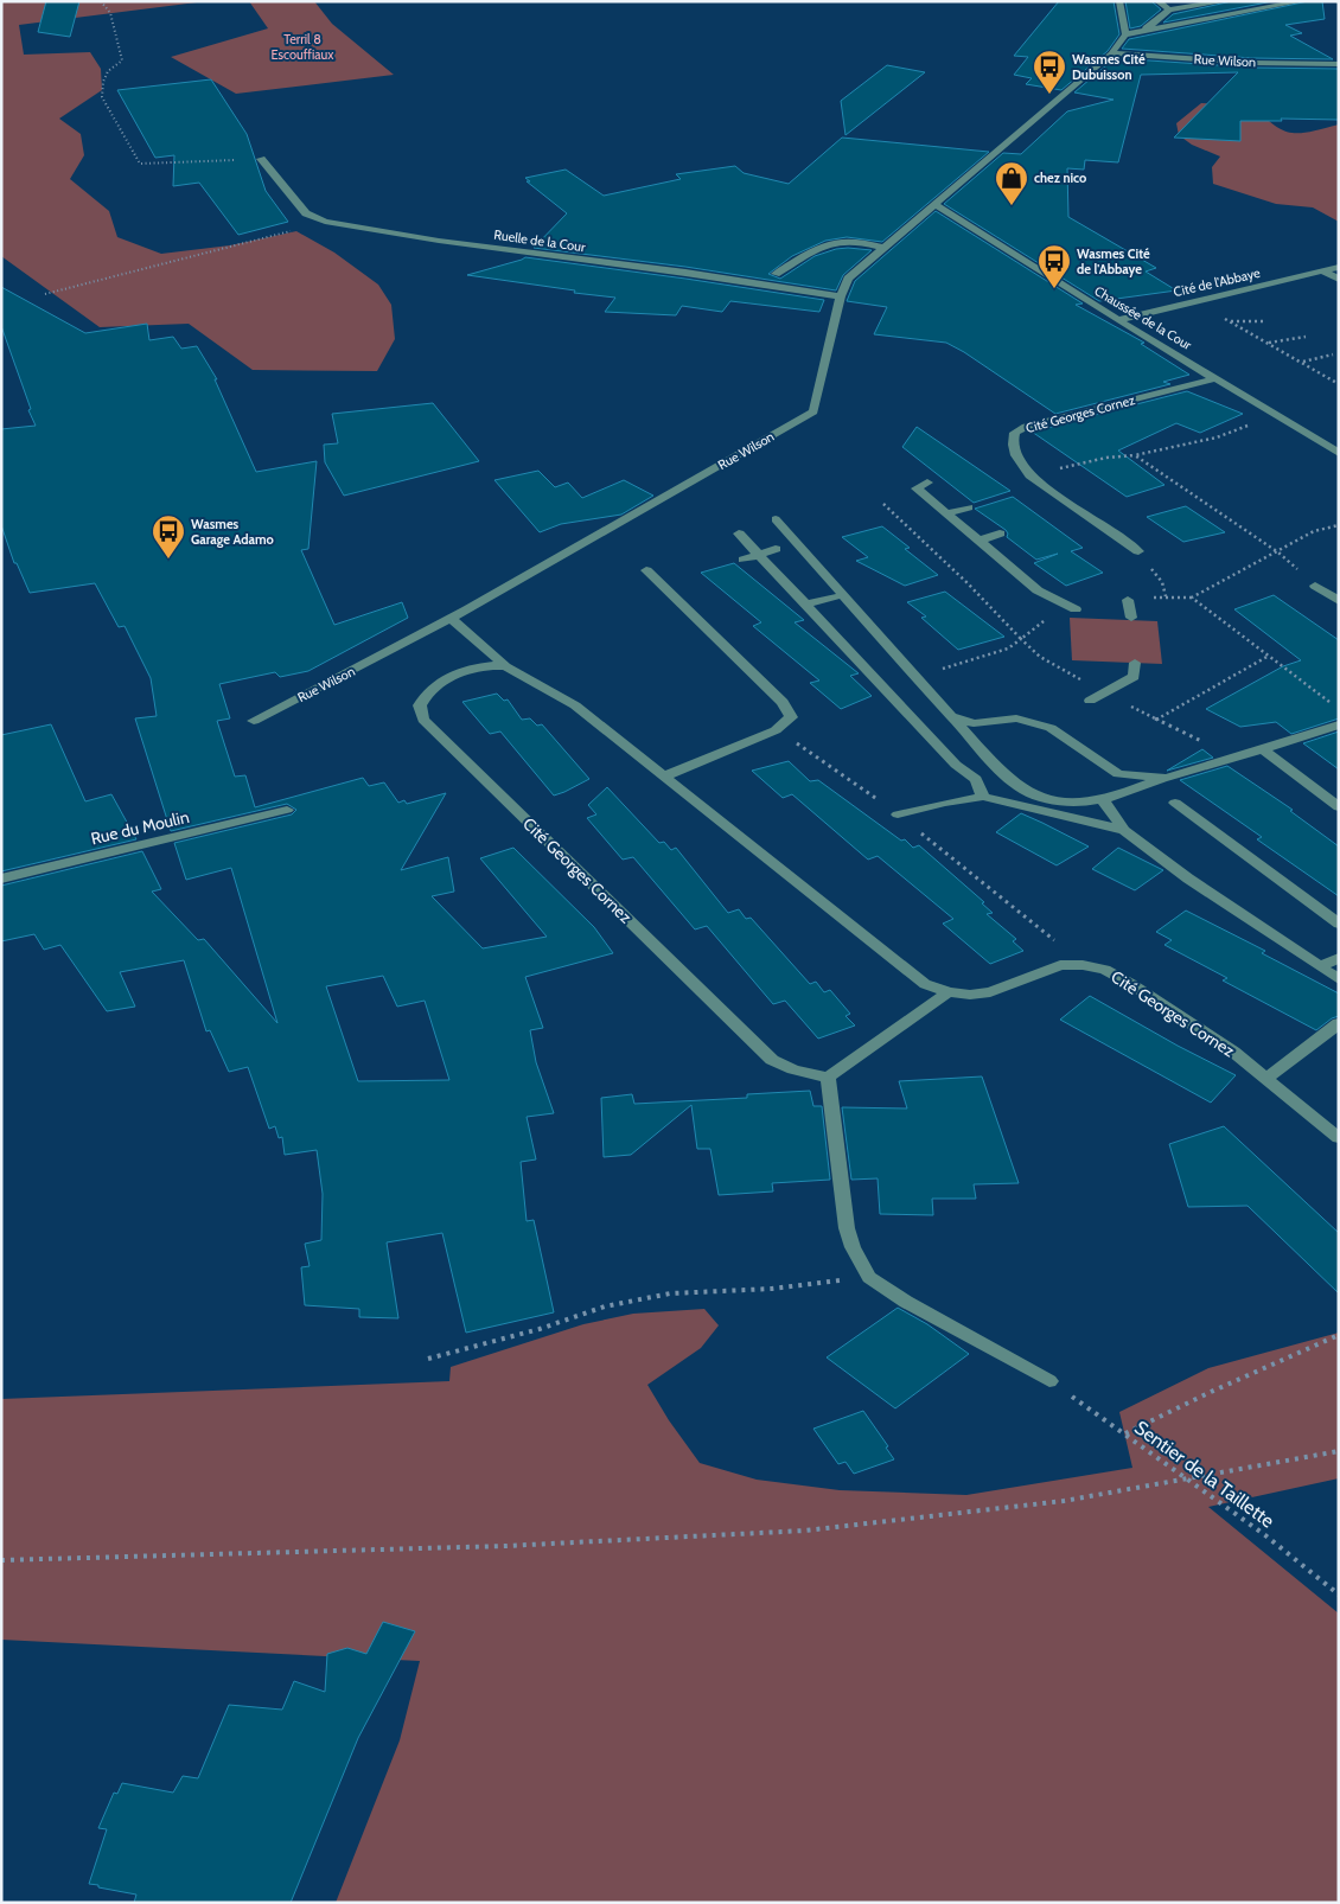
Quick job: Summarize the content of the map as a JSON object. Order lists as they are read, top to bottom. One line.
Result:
{"streets":{"street":["Rue Wilson","Ruelle de la Cour","Cité de l'Abbaye","Chaussée de la Cour","Cité Georges Cornez","Rue du Moulin"],"path":["Sentier de la Taillette"]},"crossings":[["Rue Wilson","Ruelle de la Cour"],["Rue Wilson","Chaussée de la Cour"],["Rue Wilson","Cité Georges Cornez"],["Cité de l'Abbaye","Chaussée de la Cour"],["Chaussée de la Cour","Cité Georges Cornez"]],"parks":["Terril 8 Escouffiaux"],"places":{"bus stop":["Wasmes Cité Dubuisson","Wasmes Cité de l'Abbaye","Wasmes Garage Adamo"],"shop":["chez nico"]}}
